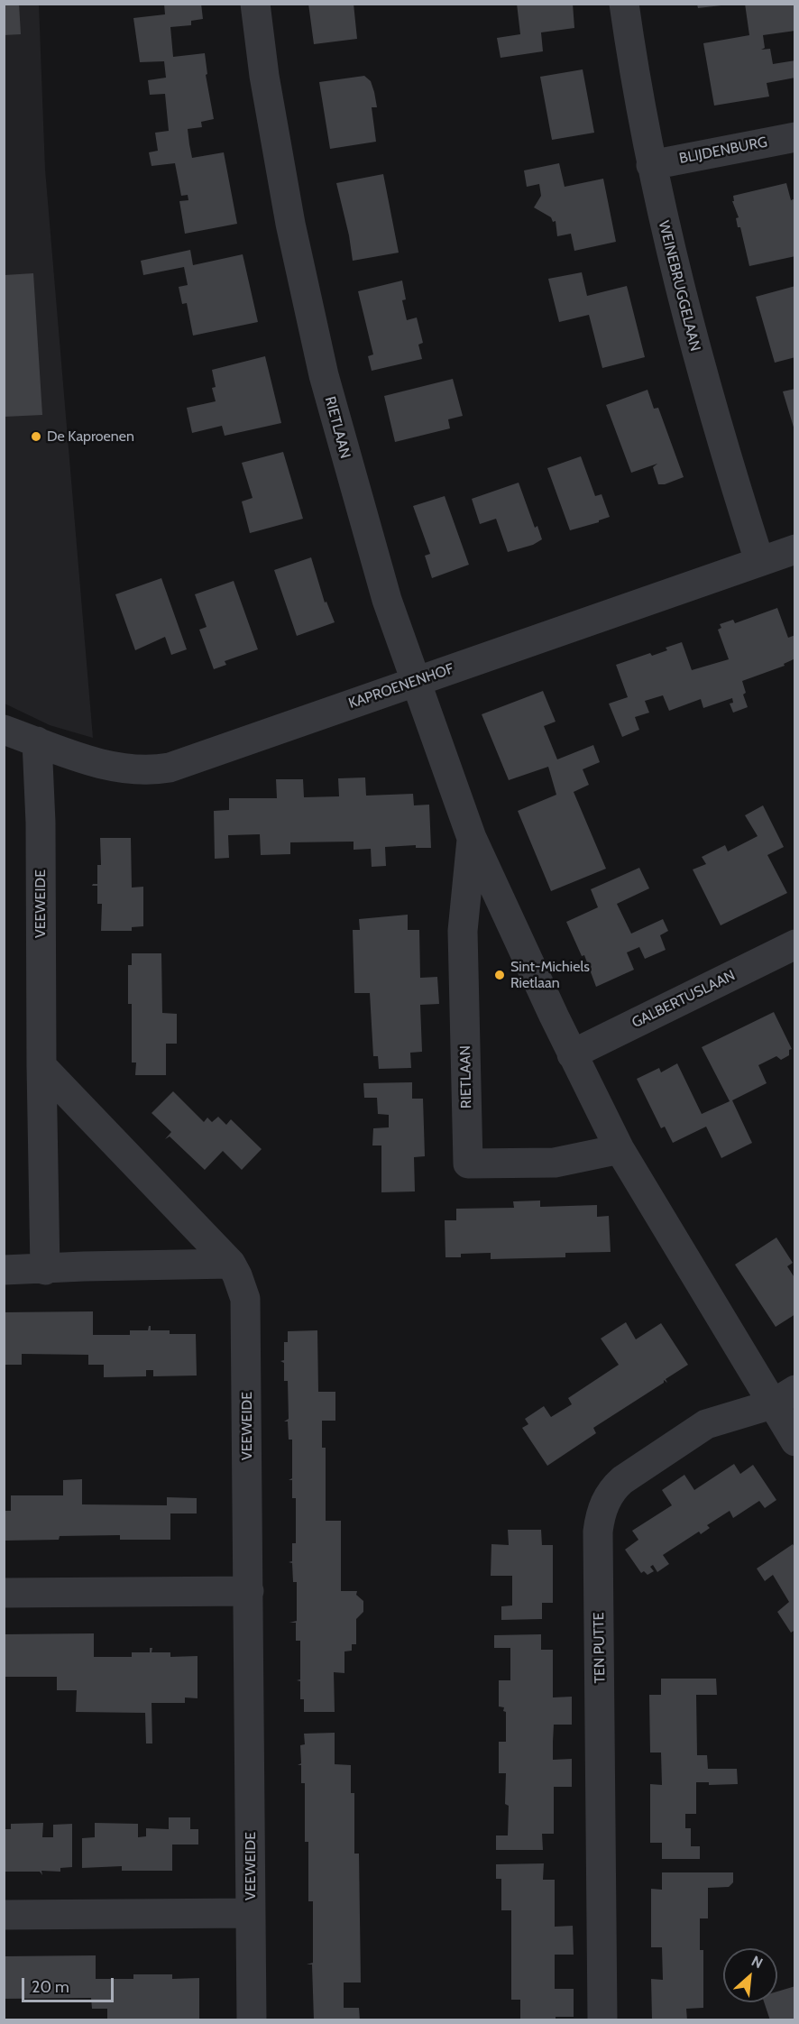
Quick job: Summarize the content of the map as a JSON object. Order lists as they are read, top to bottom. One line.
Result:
{"streets":{"street":["BLIJDENBURG","WEINEBRUGGELAAN","RIETLAAN","KAPROENENHOF","VEEWEIDE","GALBERTUSLAAN","TEN PUTTE"]},"crossings":[["BLIJDENBURG","WEINEBRUGGELAAN"],["WEINEBRUGGELAAN","KAPROENENHOF"],["RIETLAAN","KAPROENENHOF"],["RIETLAAN","GALBERTUSLAAN"],["RIETLAAN","TEN PUTTE"],["KAPROENENHOF","VEEWEIDE"]],"places":["De Kaproenen","Sint-Michiels Rietlaan"],"scale_bar":"20 m","north":"top right"}
